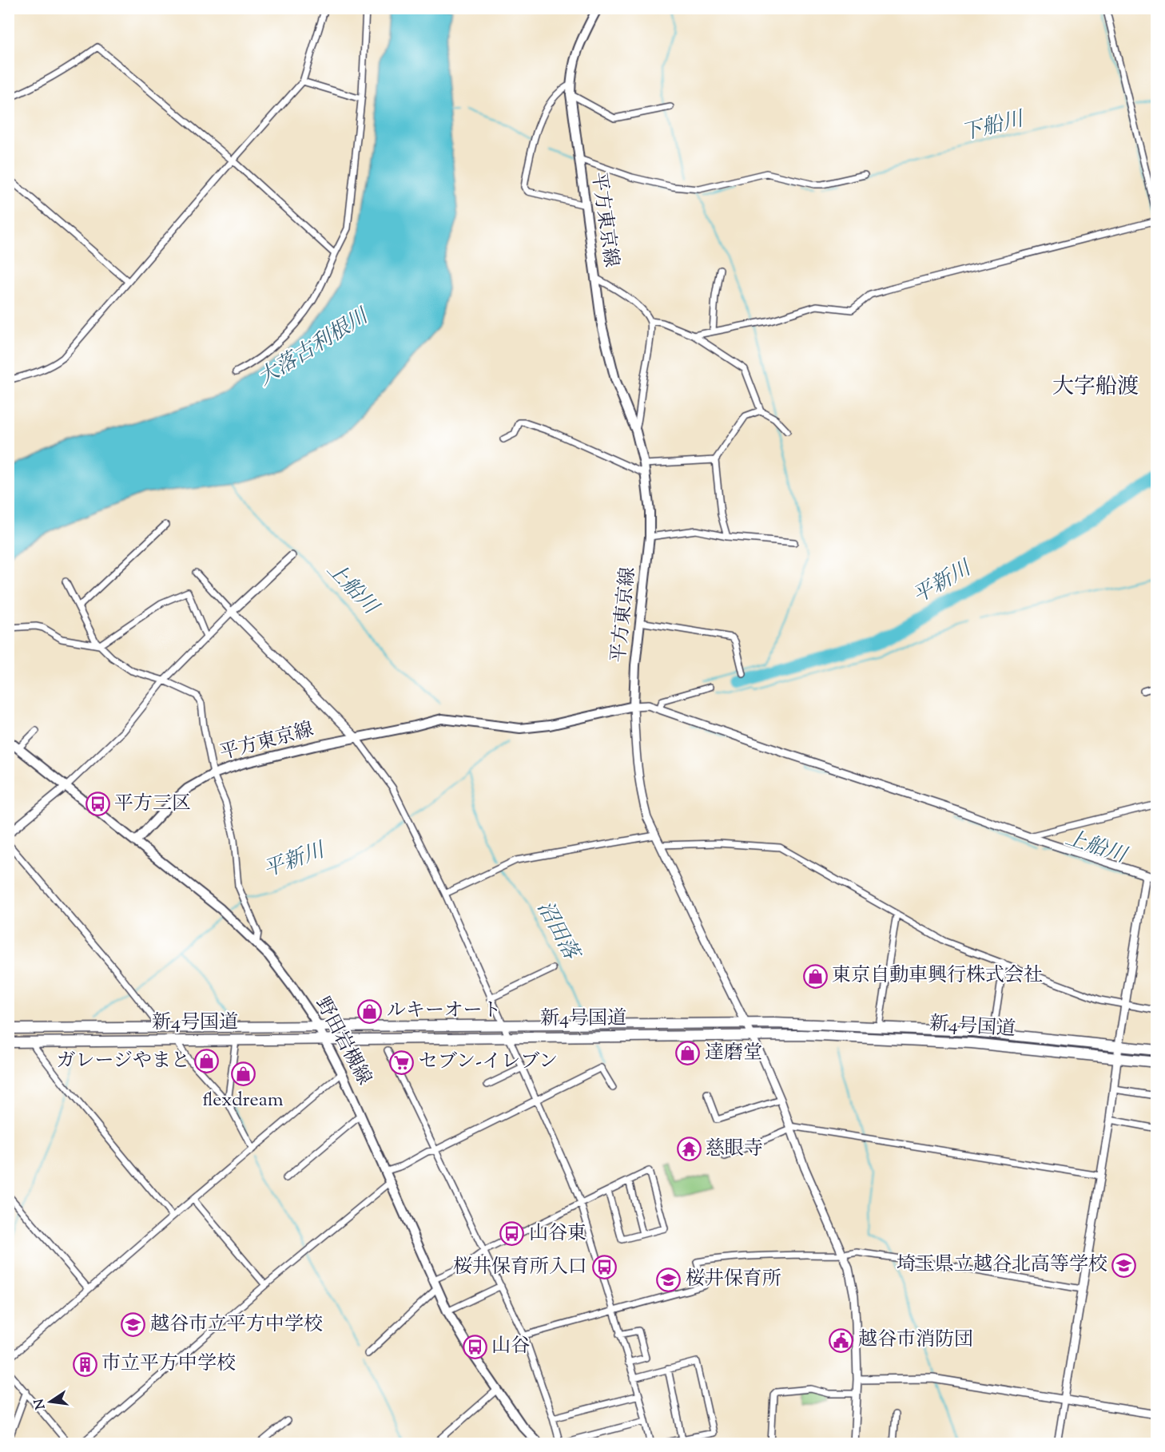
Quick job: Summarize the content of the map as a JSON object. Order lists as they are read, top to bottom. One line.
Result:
{"streets":{"highway":["新4号国道"],"main road":["平方東京線","野田岩槻線"]},"crossings":[["平方東京線","野田岩槻線"],["新4号国道","野田岩槻線"]],"districts":["大字船渡"],"water":["下船川","大落古利根川","平新川","上船川","沼田落"],"places":{"bus stop":["平方三区","山谷東","桜井保育所入口","山谷"],"shop":["東京自動車興行株式会社","ルキーオート","達磨堂","ガレージやまと","flexdream"],"supermarket":["セブン-イレブン"],"temple":["慈眼寺"],"school or university":["埼玉県立越谷北高等学校","桜井保育所","越谷市立平方中学校"],"public building":["越谷市消防団"],"building":["市立平方中学校"]},"north":"left"}
